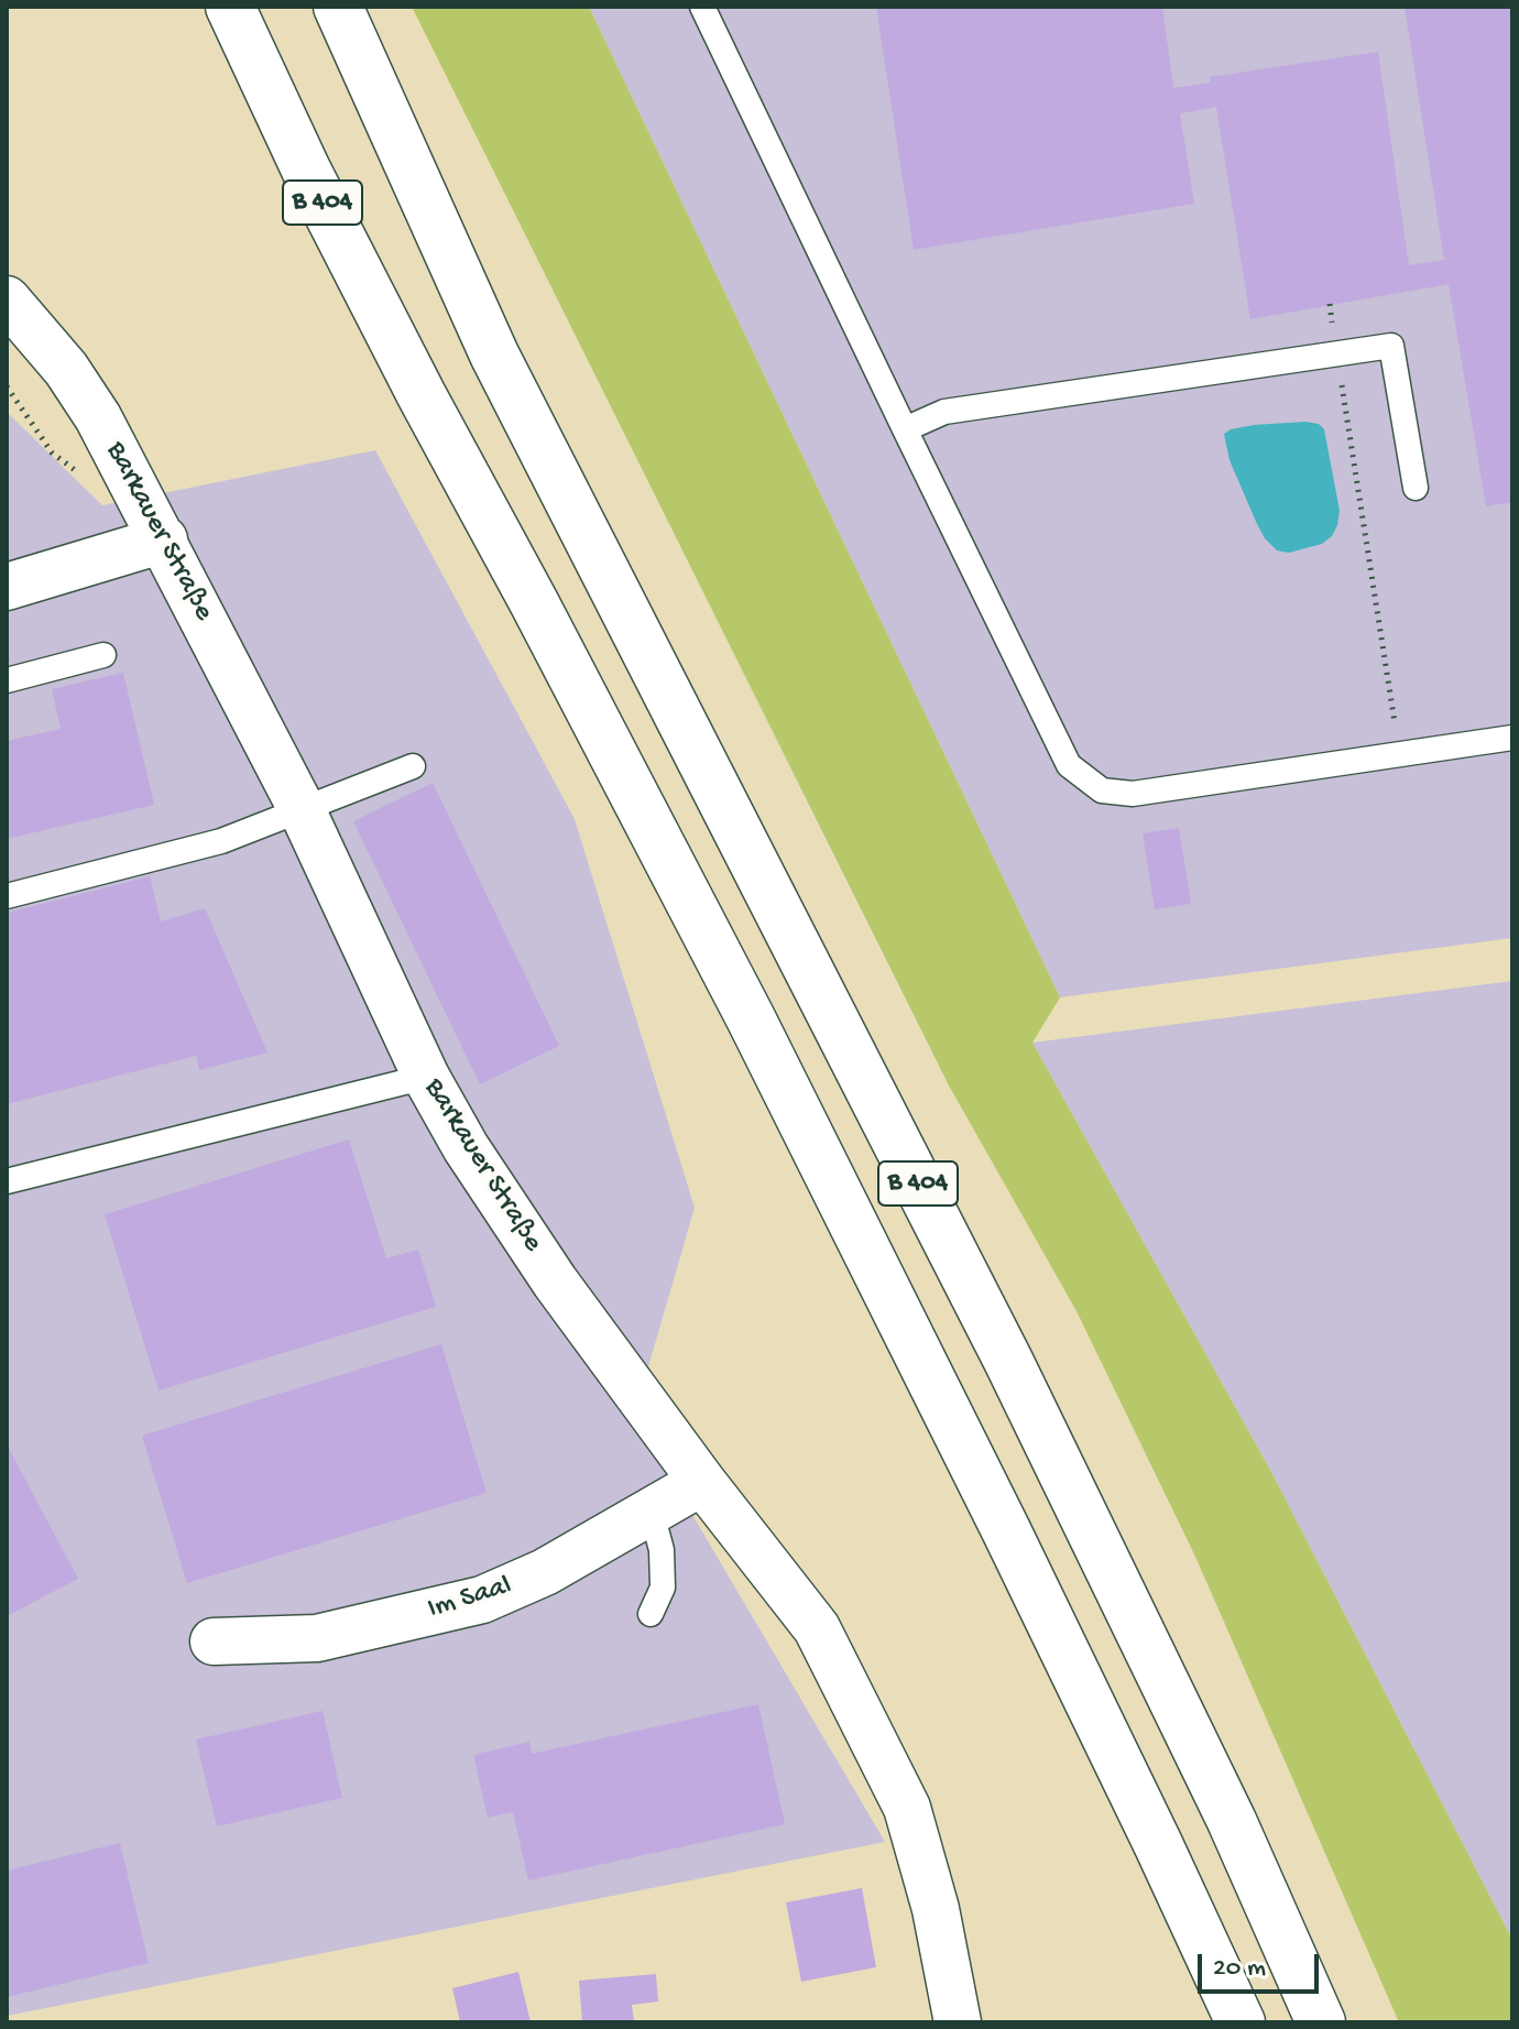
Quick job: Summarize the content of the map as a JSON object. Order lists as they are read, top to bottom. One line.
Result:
{"streets":{"highway":["B 404"],"street":["Barkauer Straße","Im Saal"]},"crossings":[["Barkauer Straße","Im Saal"]],"scale_bar":"20 m"}
